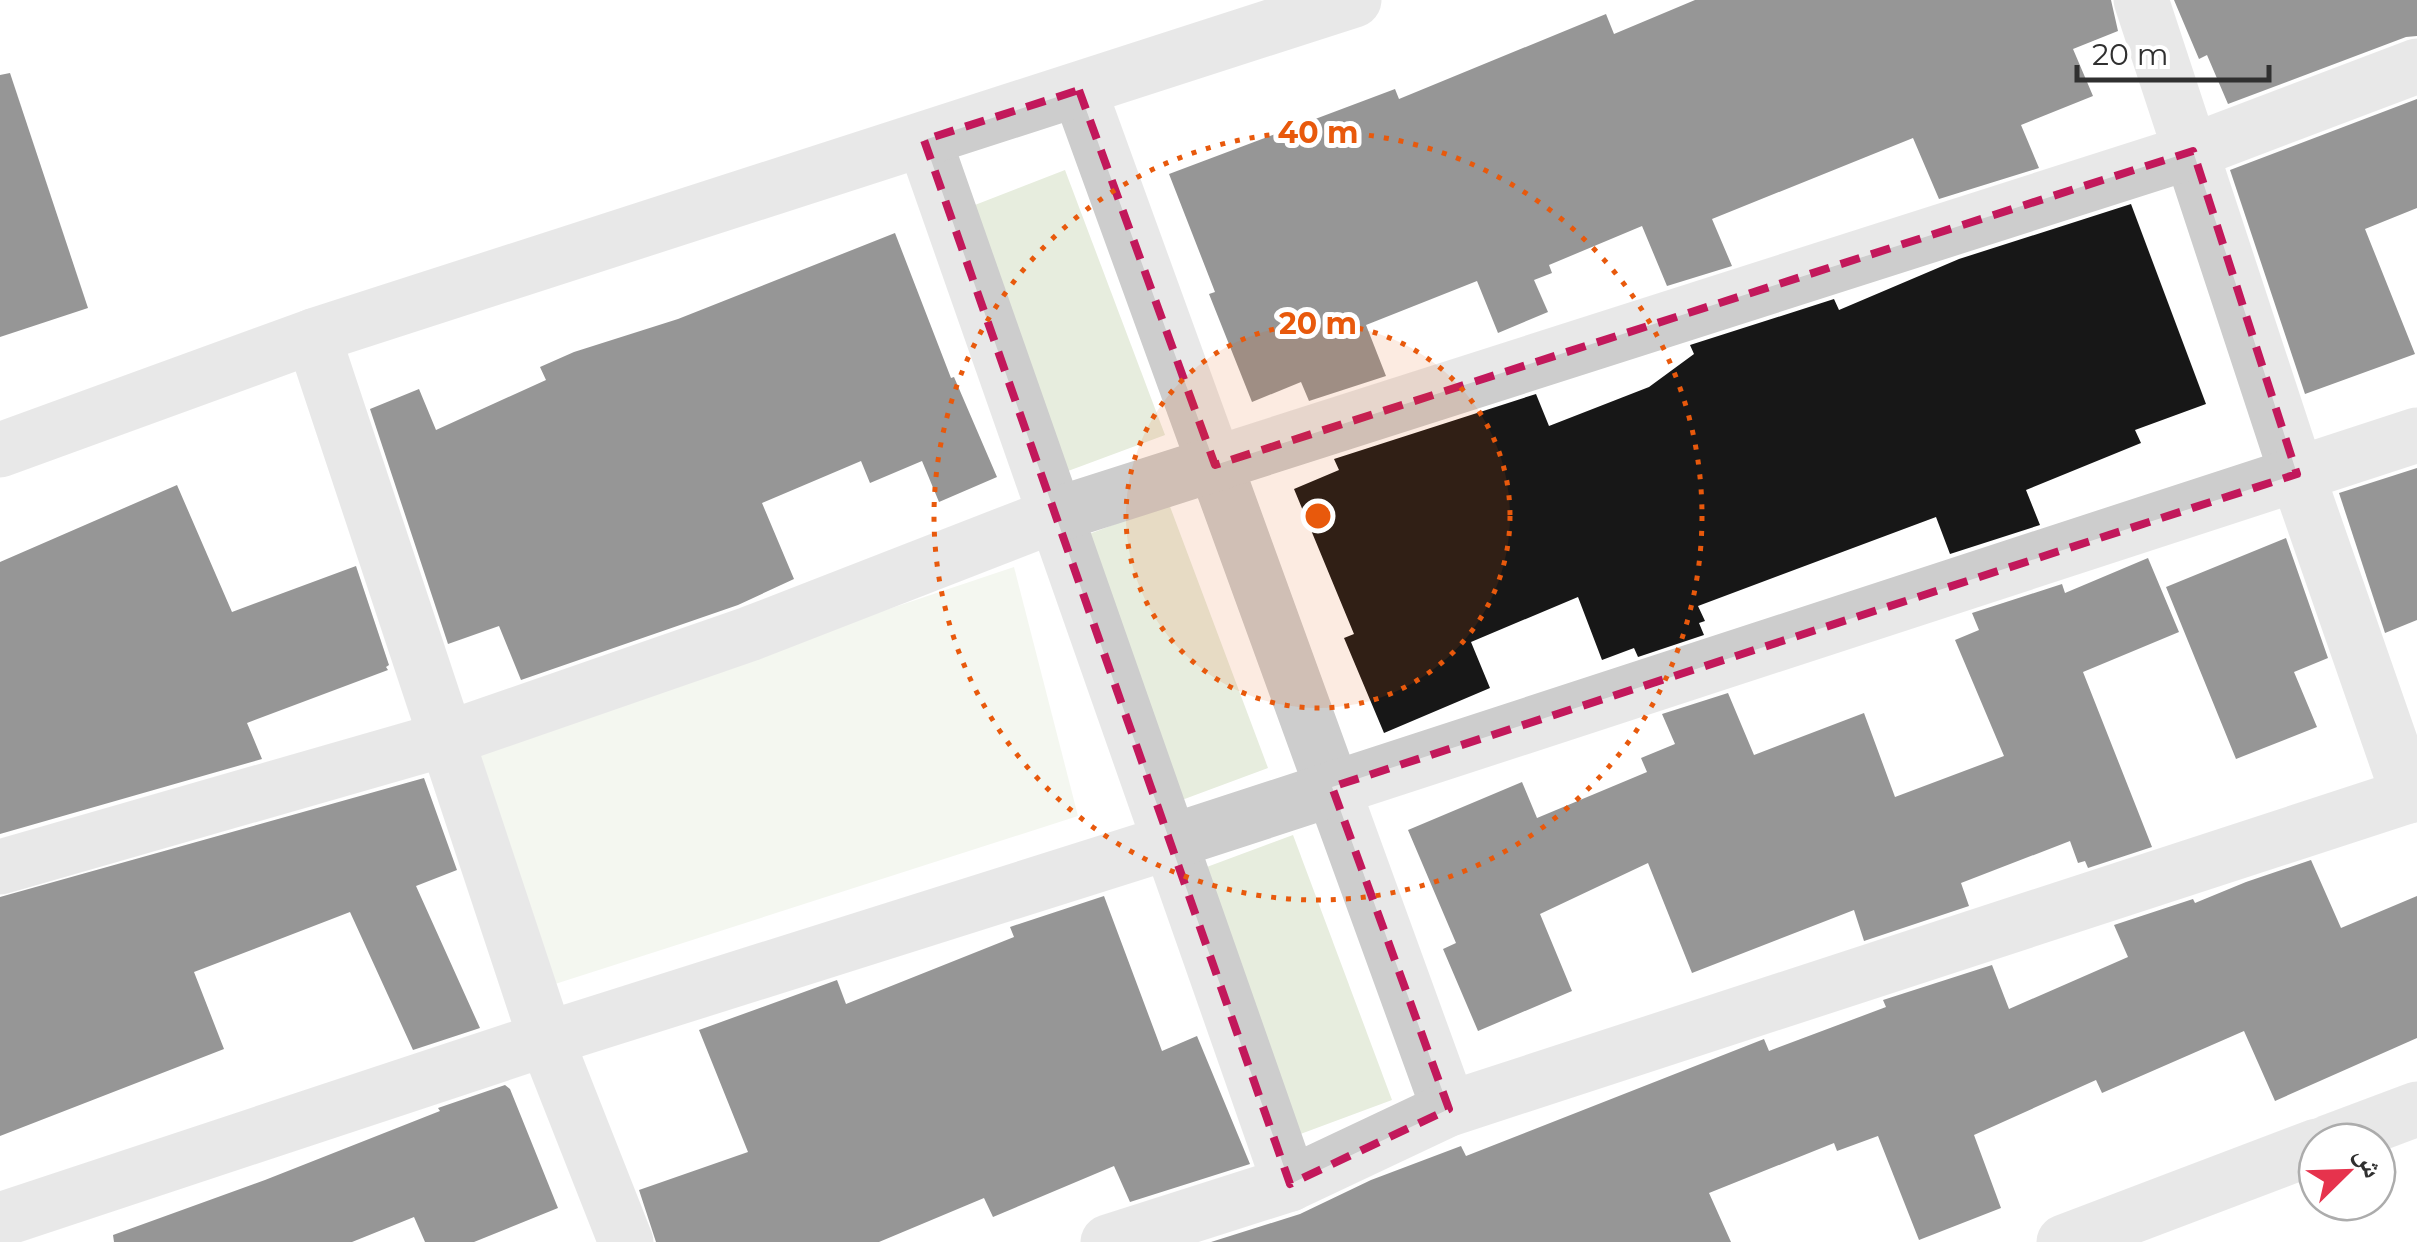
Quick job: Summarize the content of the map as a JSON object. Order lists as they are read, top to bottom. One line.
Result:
{"scale_bar":"20 m","north":"top right","rings":["40 m","20 m"]}
